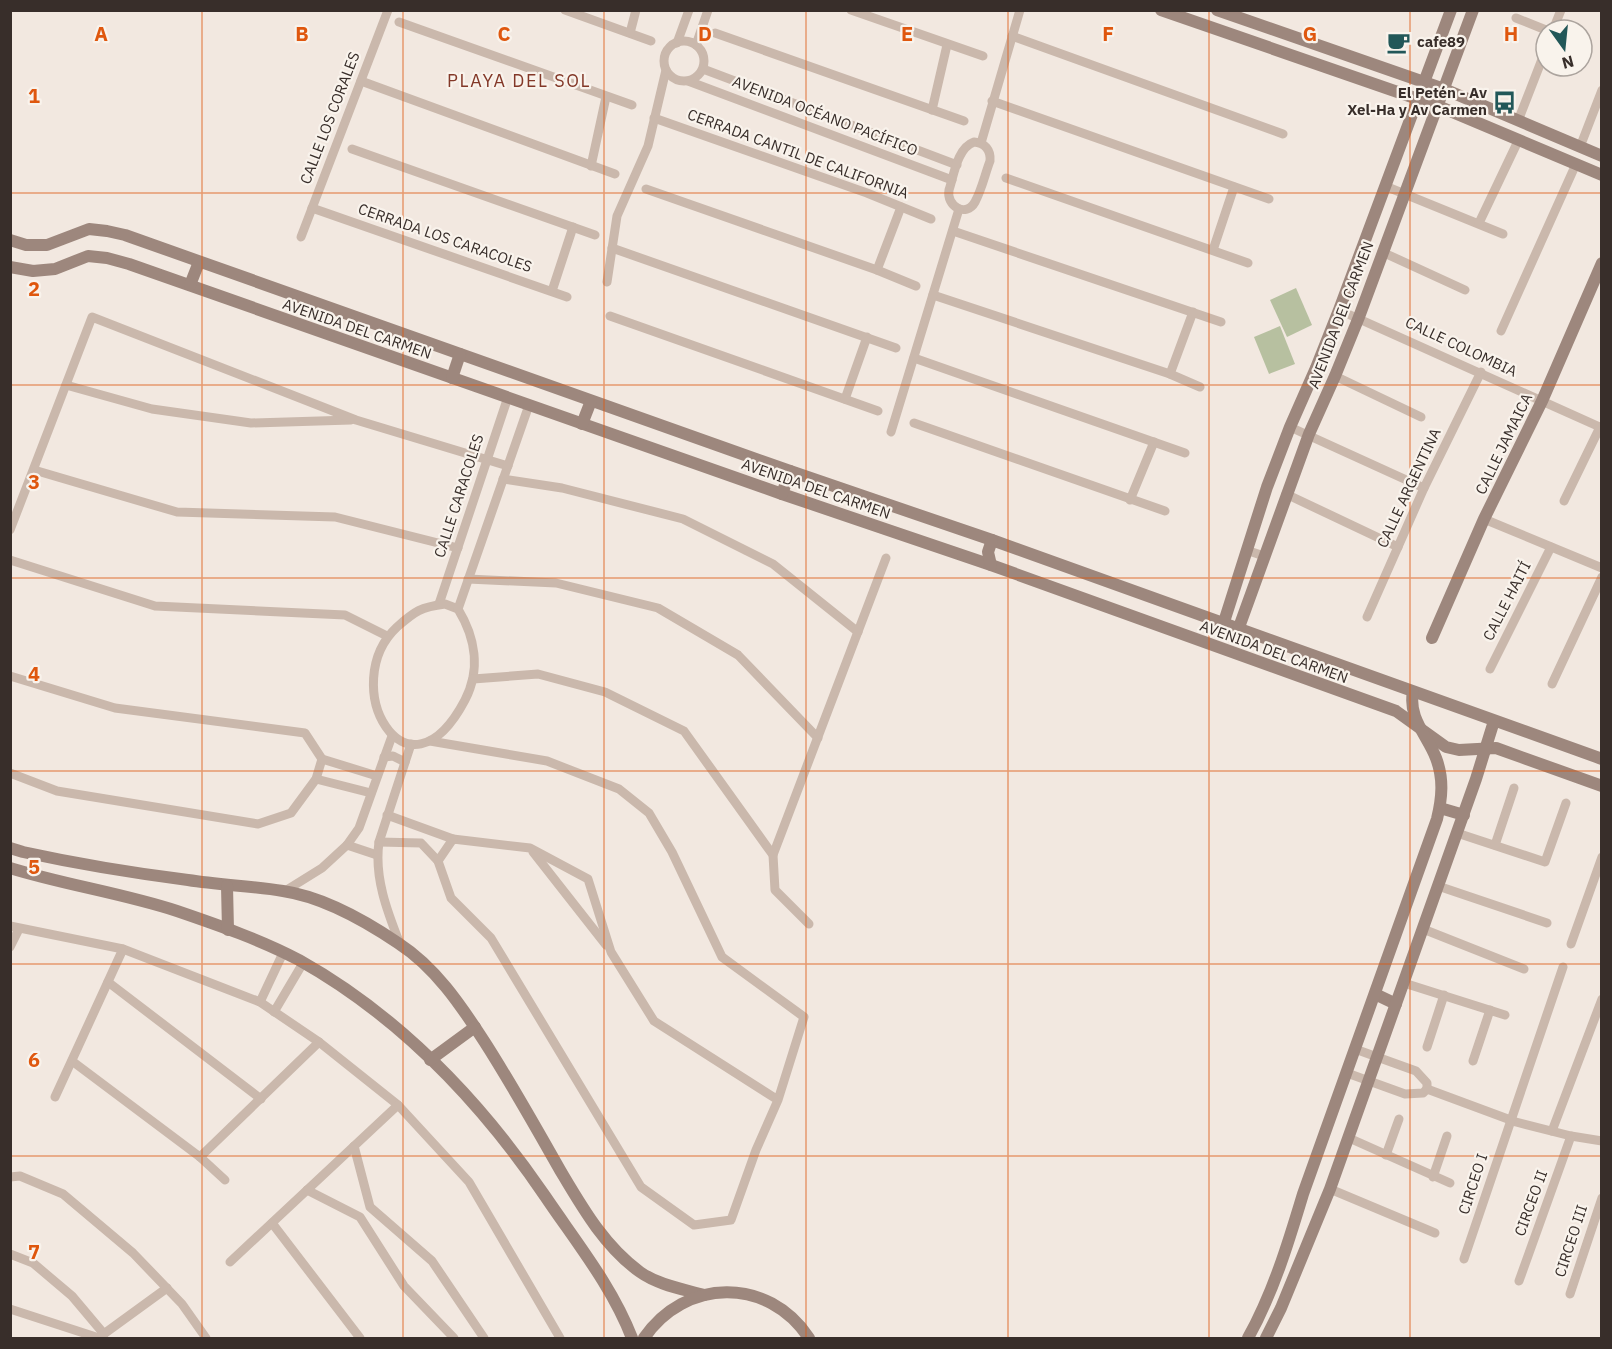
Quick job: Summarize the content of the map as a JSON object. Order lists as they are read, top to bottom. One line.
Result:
{"streets":{"street":["AVENIDA OCÉANO PACÍFICO","CALLE LOS CORALES","CERRADA CANTIL DE CALIFORNIA","CERRADA LOS CARACOLES","AVENIDA DEL CARMEN","CALLE COLOMBIA","CALLE JAMAICA","CALLE ARGENTINA","CALLE CARACOLES","CALLE HAITÍ","CIRCEO I","CIRCEO II","CIRCEO III"]},"crossings":[["CALLE LOS CORALES","CERRADA LOS CARACOLES"],["AVENIDA DEL CARMEN","CALLE COLOMBIA"],["AVENIDA DEL CARMEN","CALLE CARACOLES"],["CALLE COLOMBIA","CALLE JAMAICA"],["CALLE COLOMBIA","CALLE ARGENTINA"]],"districts":["PLAYA DEL SOL"],"places":{"cafe":["cafe89"],"bus stop":["El Petén - Av Xel-Ha y Av Carmen"]},"north":"bottom","grid":{"columns":["A","B","C","D","E","F","G","H"],"rows":["1","2","3","4","5","6","7"]}}
